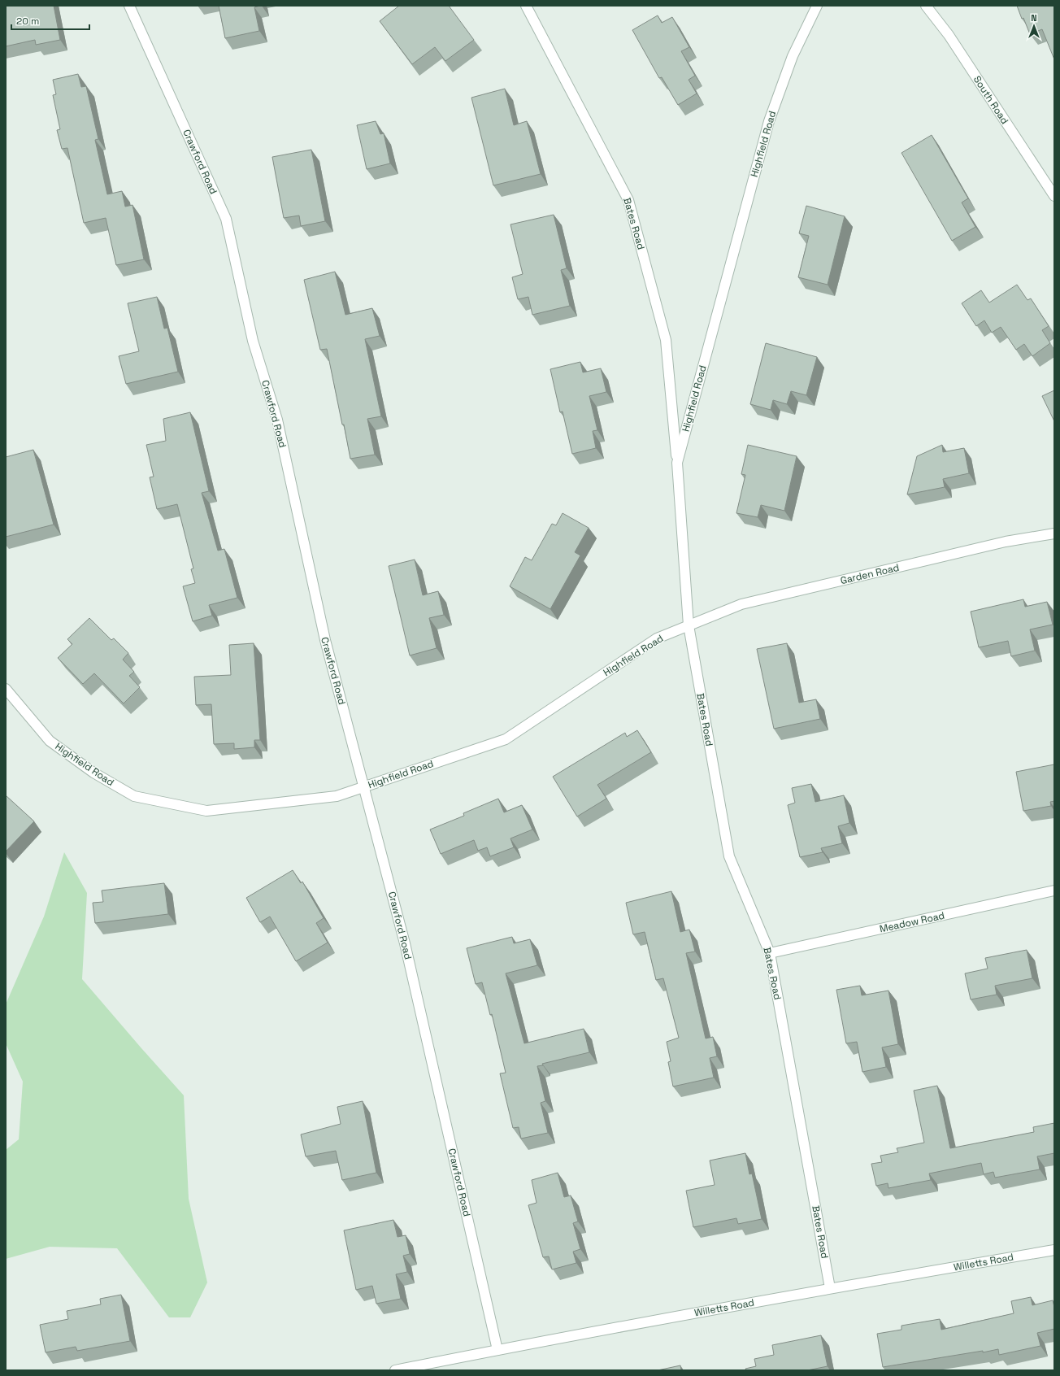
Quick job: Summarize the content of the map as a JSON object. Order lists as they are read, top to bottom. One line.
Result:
{"streets":{"street":["South Road","Highfield Road","Crawford Road","Bates Road","Garden Road","Meadow Road","Willetts Road"]},"crossings":[["Highfield Road","Crawford Road"],["Highfield Road","Bates Road"],["Highfield Road","Garden Road"],["Crawford Road","Willetts Road"],["Bates Road","Garden Road"],["Bates Road","Meadow Road"],["Bates Road","Willetts Road"]],"scale_bar":"20 m","north":"top"}
